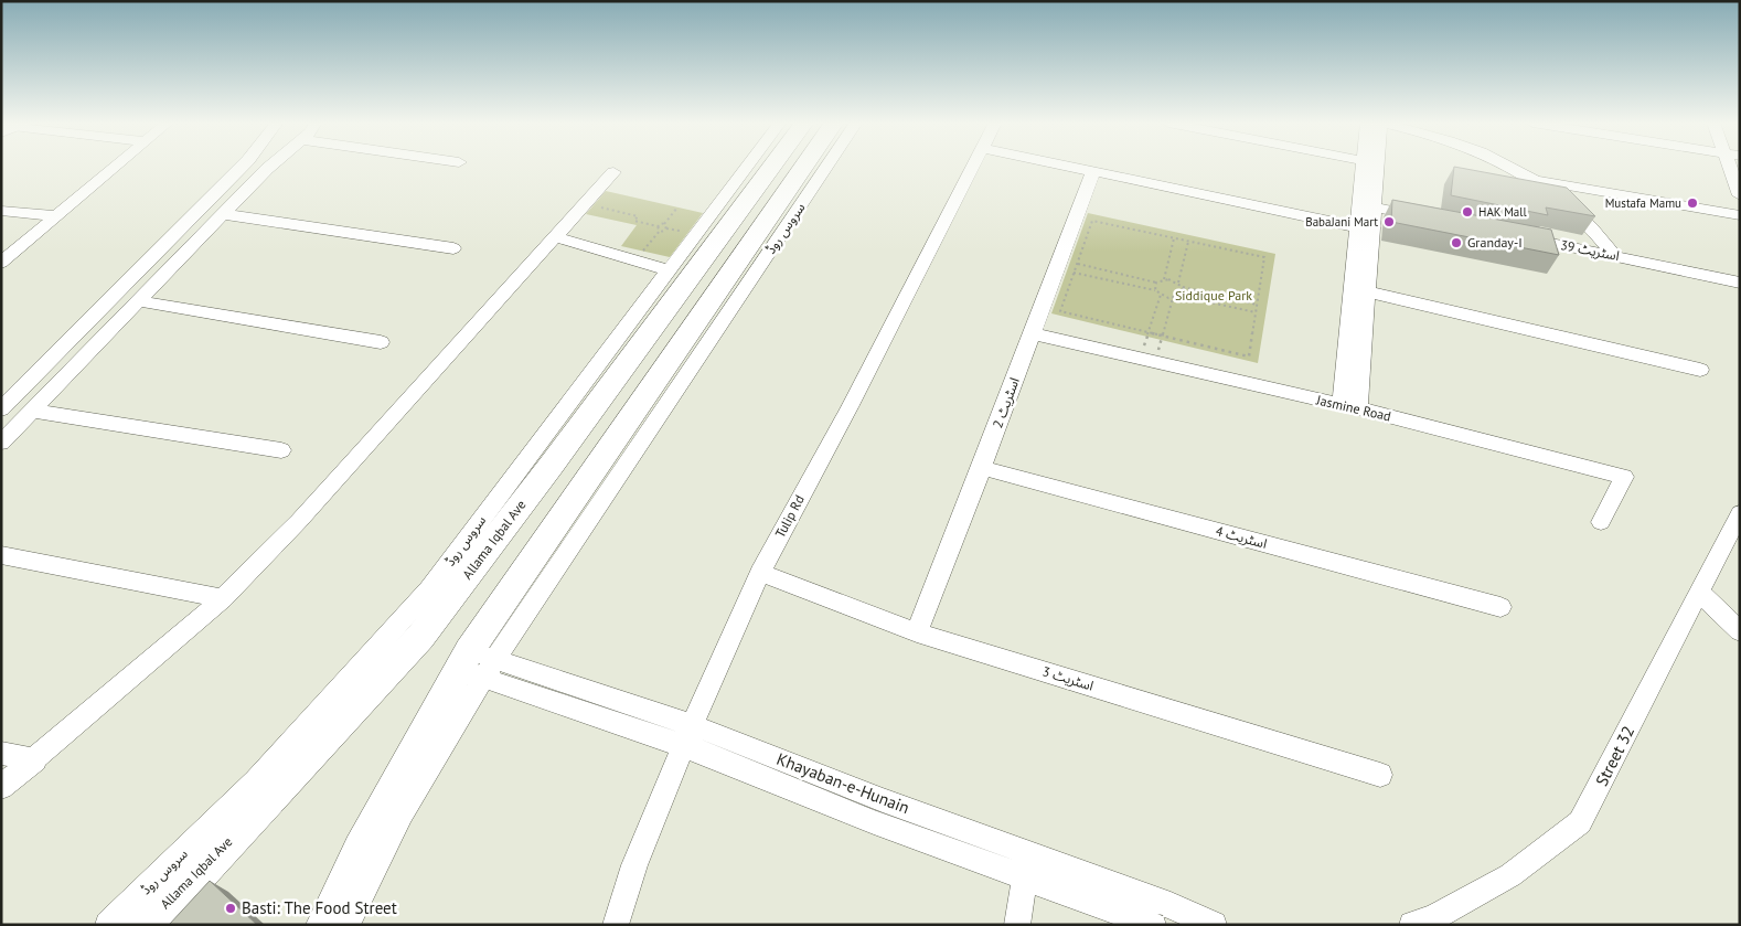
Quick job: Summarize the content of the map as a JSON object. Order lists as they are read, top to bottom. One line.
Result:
{"streets":{"main road":["Allama Iqbal Ave"],"street":["سروس روڈ","اسٹریٹ 39","اسٹریٹ 2","Jasmine Road","Tulip Rd","اسٹریٹ 4","اسٹریٹ 3","Street 32","Khayaban-e-Hunain"]},"crossings":[["سروس روڈ","Khayaban-e-Hunain"],["اسٹریٹ 2","Jasmine Road"],["اسٹریٹ 2","اسٹریٹ 4"],["اسٹریٹ 2","اسٹریٹ 3"],["Tulip Rd","اسٹریٹ 3"],["Tulip Rd","Khayaban-e-Hunain"]],"parks":["Siddique Park"],"places":["Mustafa Mamu","HAK Mall","BabaJani Mart","Granday-I","Basti: The Food Street"]}
